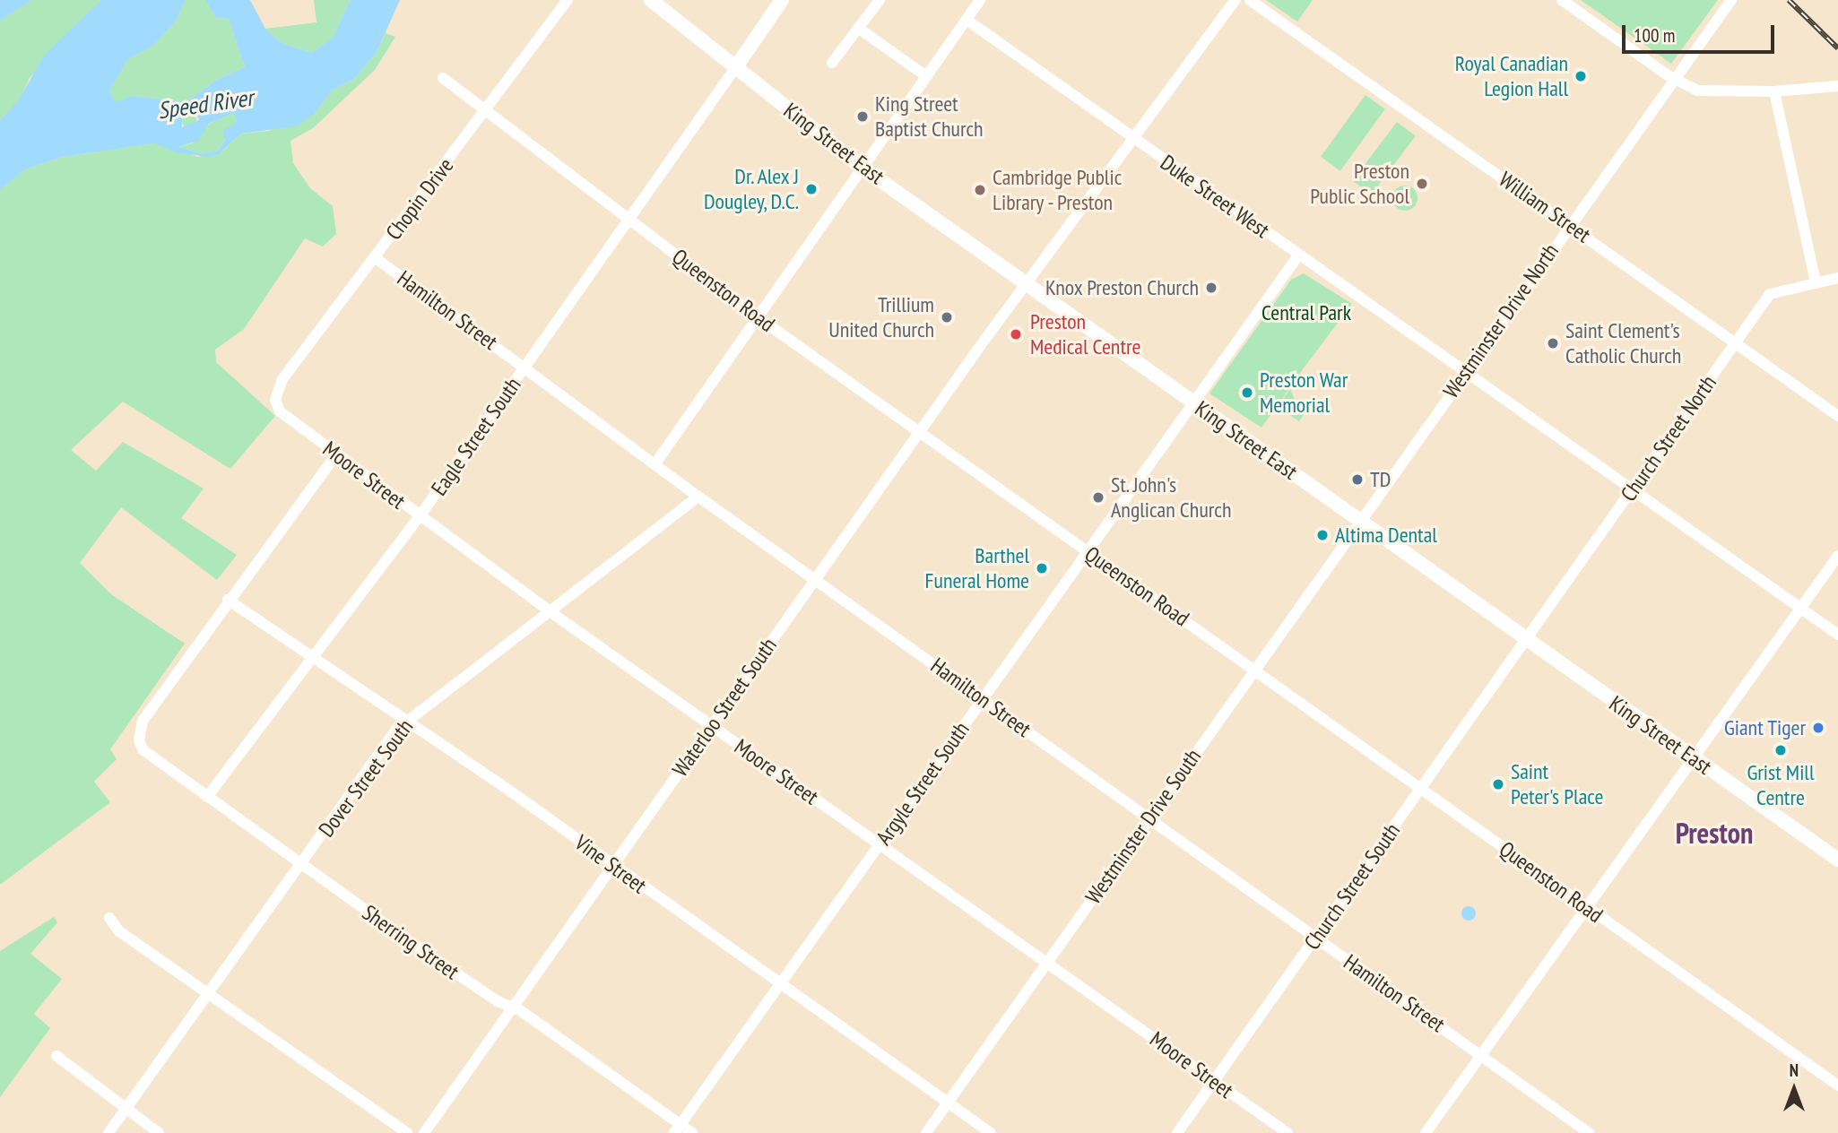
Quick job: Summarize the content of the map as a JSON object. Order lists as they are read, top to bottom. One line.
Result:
{"streets":{"main road":["King Street East"],"street":["Duke Street West","Chopin Drive","William Street","Queenston Road","Hamilton Street","Westminster Drive North","Eagle Street South","Church Street North","Moore Street","Waterloo Street South","Dover Street South","Argyle Street South","Westminster Drive South","Vine Street","Church Street South","Sherring Street"]},"crossings":[["King Street East","Westminster Drive North"],["King Street East","Eagle Street South"],["King Street East","Church Street North"],["King Street East","Waterloo Street South"],["King Street East","Argyle Street South"],["King Street East","Westminster Drive South"],["King Street East","Church Street South"],["Duke Street West","Westminster Drive North"],["Duke Street West","Church Street North"],["Duke Street West","Waterloo Street South"],["Duke Street West","Argyle Street South"],["Chopin Drive","Queenston Road"],["Chopin Drive","Hamilton Street"],["Chopin Drive","Moore Street"],["William Street","Westminster Drive North"],["William Street","Church Street North"],["Queenston Road","Eagle Street South"],["Queenston Road","Waterloo Street South"],["Queenston Road","Argyle Street South"],["Queenston Road","Westminster Drive South"],["Queenston Road","Church Street South"],["Hamilton Street","Eagle Street South"],["Hamilton Street","Waterloo Street South"],["Hamilton Street","Dover Street South"],["Hamilton Street","Argyle Street South"],["Hamilton Street","Westminster Drive South"],["Hamilton Street","Church Street South"],["Westminster Drive North","Westminster Drive South"],["Eagle Street South","Moore Street"],["Eagle Street South","Vine Street"],["Eagle Street South","Sherring Street"],["Church Street North","Church Street South"],["Moore Street","Waterloo Street South"],["Moore Street","Dover Street South"],["Moore Street","Argyle Street South"],["Moore Street","Westminster Drive South"],["Moore Street","Church Street South"],["Waterloo Street South","Vine Street"],["Waterloo Street South","Sherring Street"],["Dover Street South","Vine Street"],["Dover Street South","Sherring Street"],["Argyle Street South","Vine Street"],["Argyle Street South","Sherring Street"],["Westminster Drive South","Vine Street"],["Vine Street","Sherring Street"]],"districts":["Preston"],"water":["Speed River"],"parks":["Central Park"],"places":["Royal Canadian Legion Hall","King Street Baptist Church","Preston Public School","Dr. Alex J Dougley, D.C.","Cambridge Public Library - Preston","Knox Preston Church","Trillium United Church","Preston Medical Centre","Saint Clement's Catholic Church","Preston War Memorial","TD","St. John's Anglican Church","Altima Dental","Barthel Funeral Home","Giant Tiger","Grist Mill Centre","Saint Peter's Place"],"scale_bar":"100 m","north":"top"}
